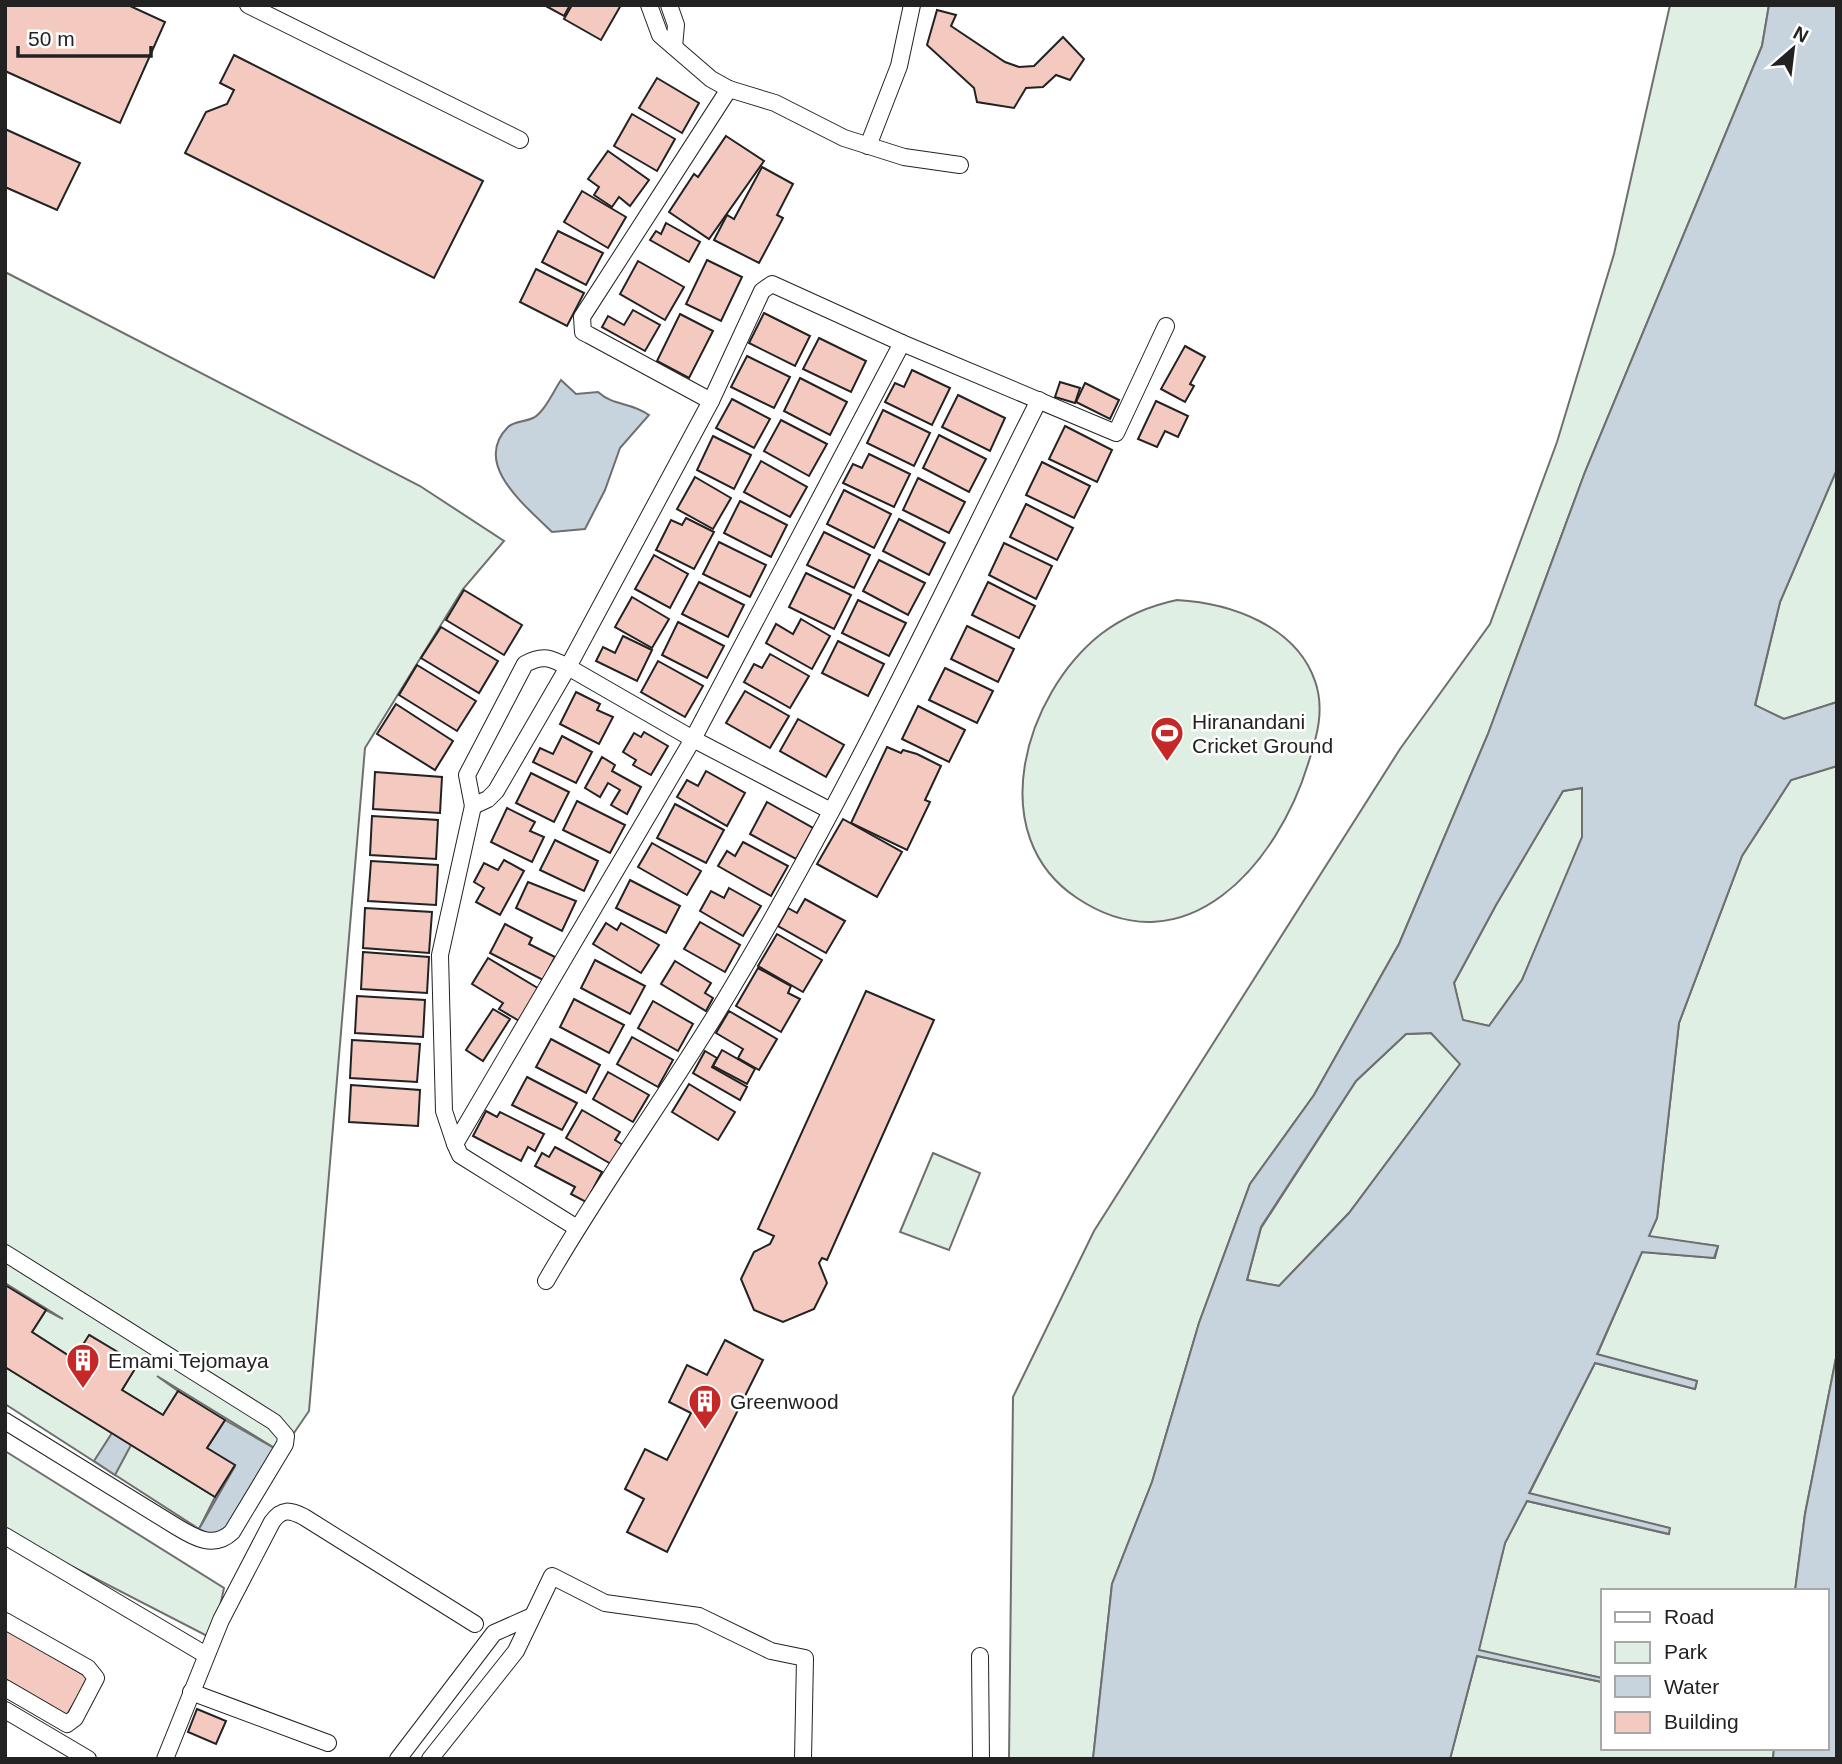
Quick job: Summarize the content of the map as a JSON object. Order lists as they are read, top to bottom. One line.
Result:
{"places":{"sports":["Hiranandani Cricket Ground"],"building":["Emami Tejomaya","Greenwood"]},"legend":["Road","Park","Water","Building"],"scale_bar":"50 m","north":"top right"}
